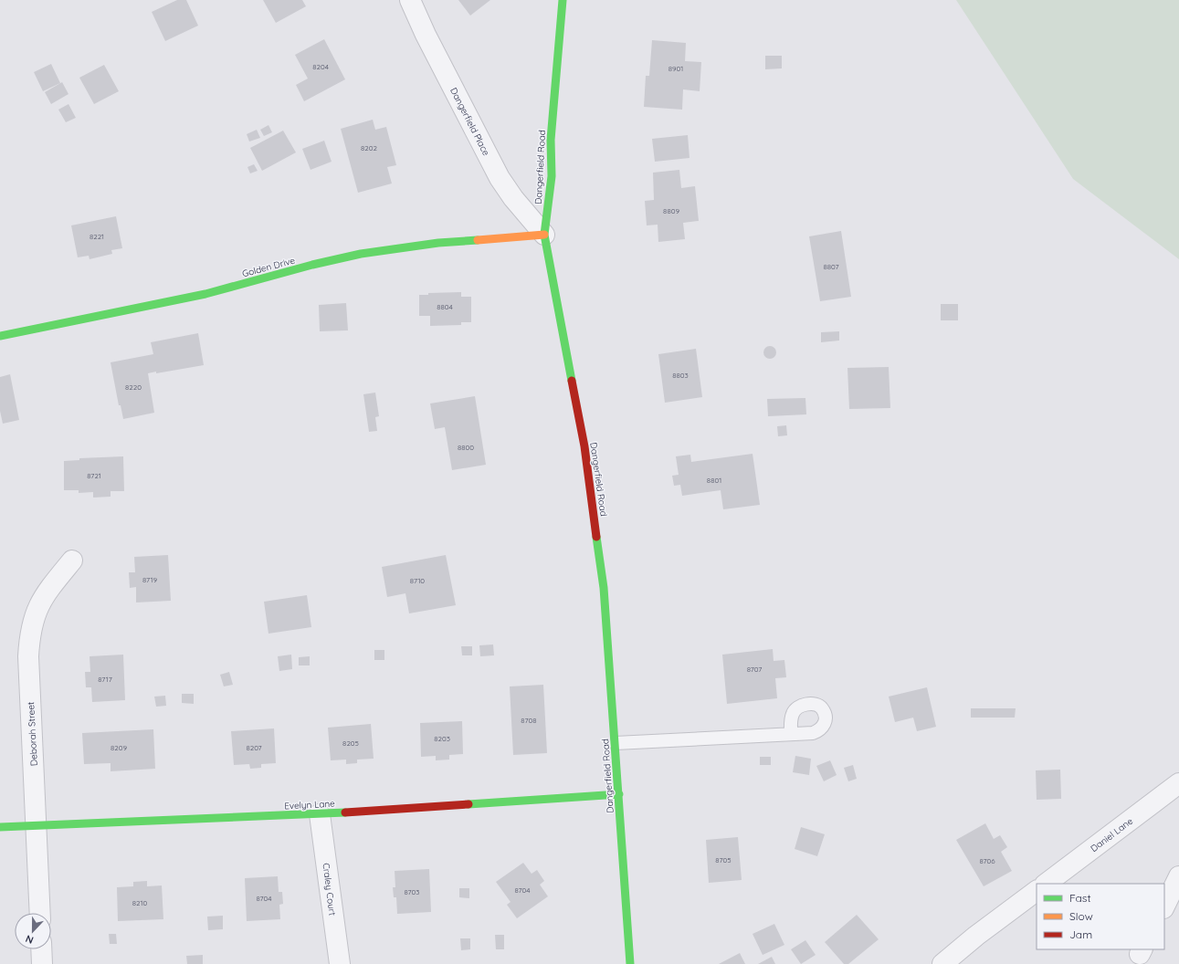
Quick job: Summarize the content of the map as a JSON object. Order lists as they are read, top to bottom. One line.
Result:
{"streets":{"street":["Dangerfield Place","Dangerfield Road","Golden Drive","Deborah Street","Evelyn Lane","Daniel Lane","Craley Court"]},"crossings":[["Dangerfield Place","Dangerfield Road"],["Dangerfield Place","Golden Drive"],["Dangerfield Road","Golden Drive"],["Dangerfield Road","Evelyn Lane"],["Deborah Street","Evelyn Lane"],["Evelyn Lane","Craley Court"]],"house_numbers":["8204","8901","8202","8809","8221","8807","8804","8803","8220","8800","8721","8801","8719","8710","8707","8717","8708","8203","8205","8209","8207","8705","8706","8704","8703","8704","8210"],"legend":["Fast","Slow","Jam"],"north":"bottom"}
